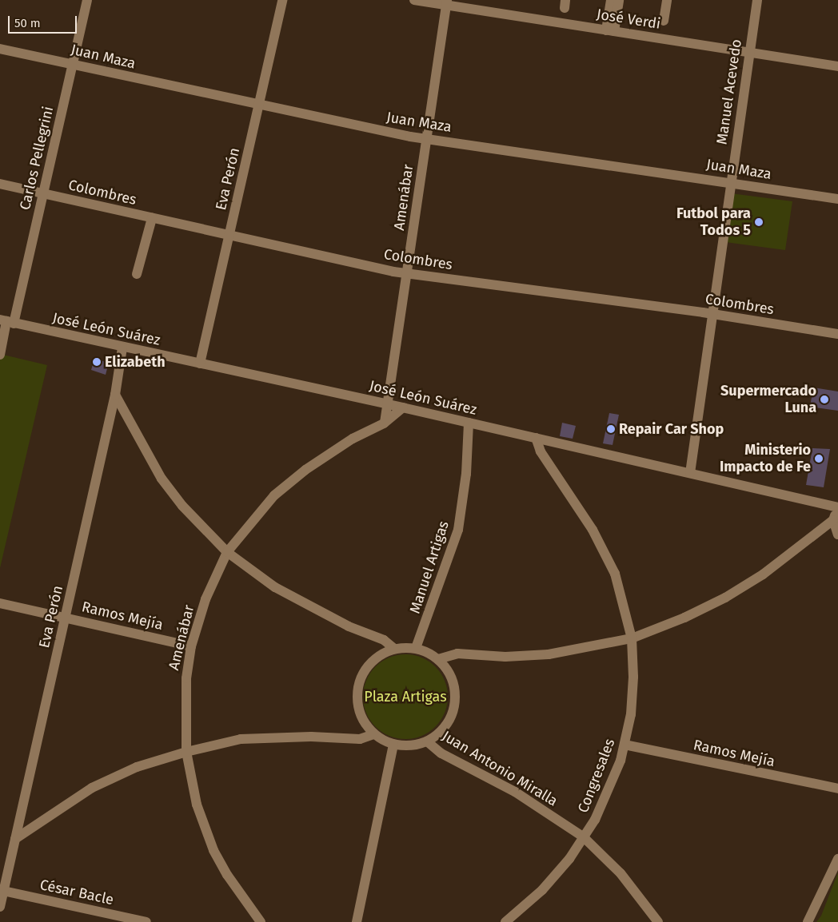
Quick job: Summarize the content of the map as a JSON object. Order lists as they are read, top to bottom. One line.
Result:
{"streets":{"street":["José Verdi","Juan Maza","Manuel Acevedo","Carlos Pellegrini","Eva Perón","Colombres","Amenábar","José León Suárez","Manuel Artigas","Ramos Mejía","Juan Antonio Miralla","Congresales","César Bacle"]},"crossings":[["José Verdi","Manuel Acevedo"],["José Verdi","Amenábar"],["Juan Maza","Manuel Acevedo"],["Juan Maza","Carlos Pellegrini"],["Juan Maza","Eva Perón"],["Juan Maza","Amenábar"],["Manuel Acevedo","Colombres"],["Manuel Acevedo","José León Suárez"],["Carlos Pellegrini","Colombres"],["Carlos Pellegrini","José León Suárez"],["Eva Perón","Colombres"],["Eva Perón","José León Suárez"],["Eva Perón","Ramos Mejía"],["Eva Perón","César Bacle"],["Colombres","Amenábar"],["Amenábar","José León Suárez"],["Amenábar","Ramos Mejía"],["José León Suárez","Manuel Artigas"],["José León Suárez","Congresales"],["Manuel Artigas","Juan Antonio Miralla"],["Ramos Mejía","Congresales"],["Juan Antonio Miralla","Congresales"]],"parks":["Plaza Artigas"],"places":["Futbol para Todos 5","Elizabeth","Supermercado Luna","Repair Car Shop","Ministerio Impacto de Fe"],"scale_bar":"50 m"}
